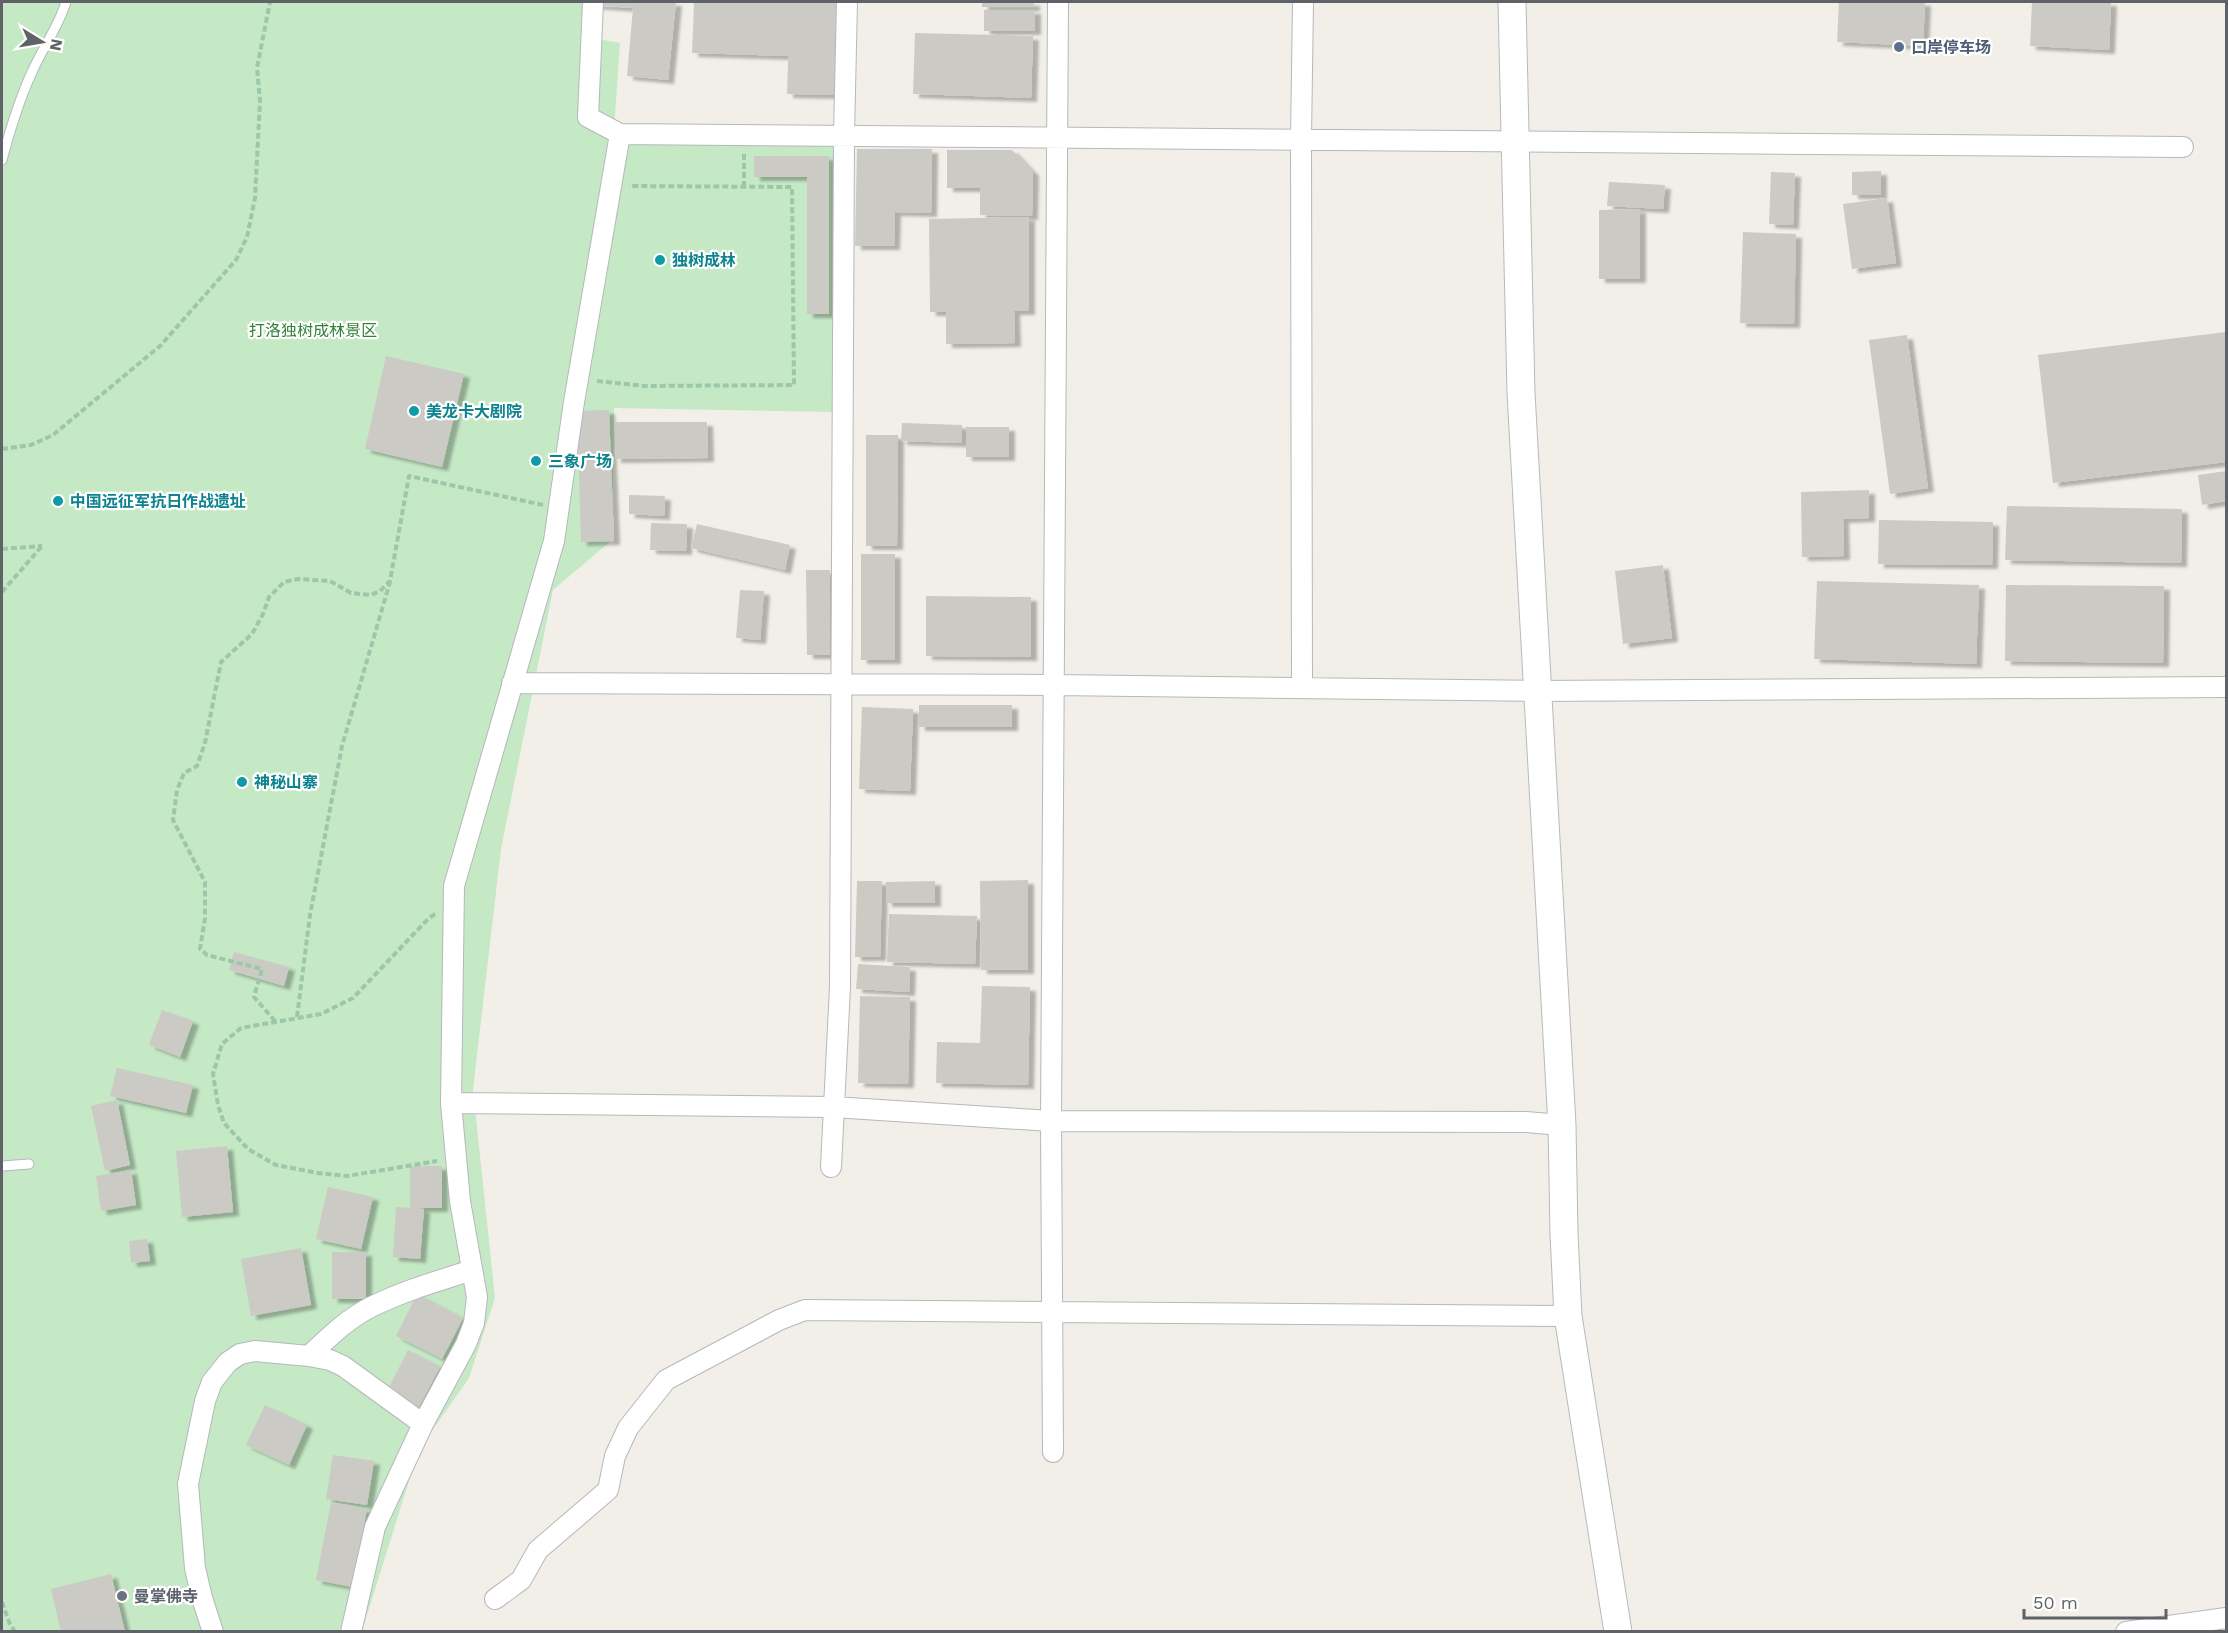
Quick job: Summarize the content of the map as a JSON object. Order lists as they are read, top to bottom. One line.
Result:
{"parks":["打洛独树成林景区"],"places":["口岸停车场","独树成林","美龙卡大剧院","三象广场","中国远征军抗日作战遗址","神秘山寨","曼掌佛寺"],"scale_bar":"50 m","north":"right"}
